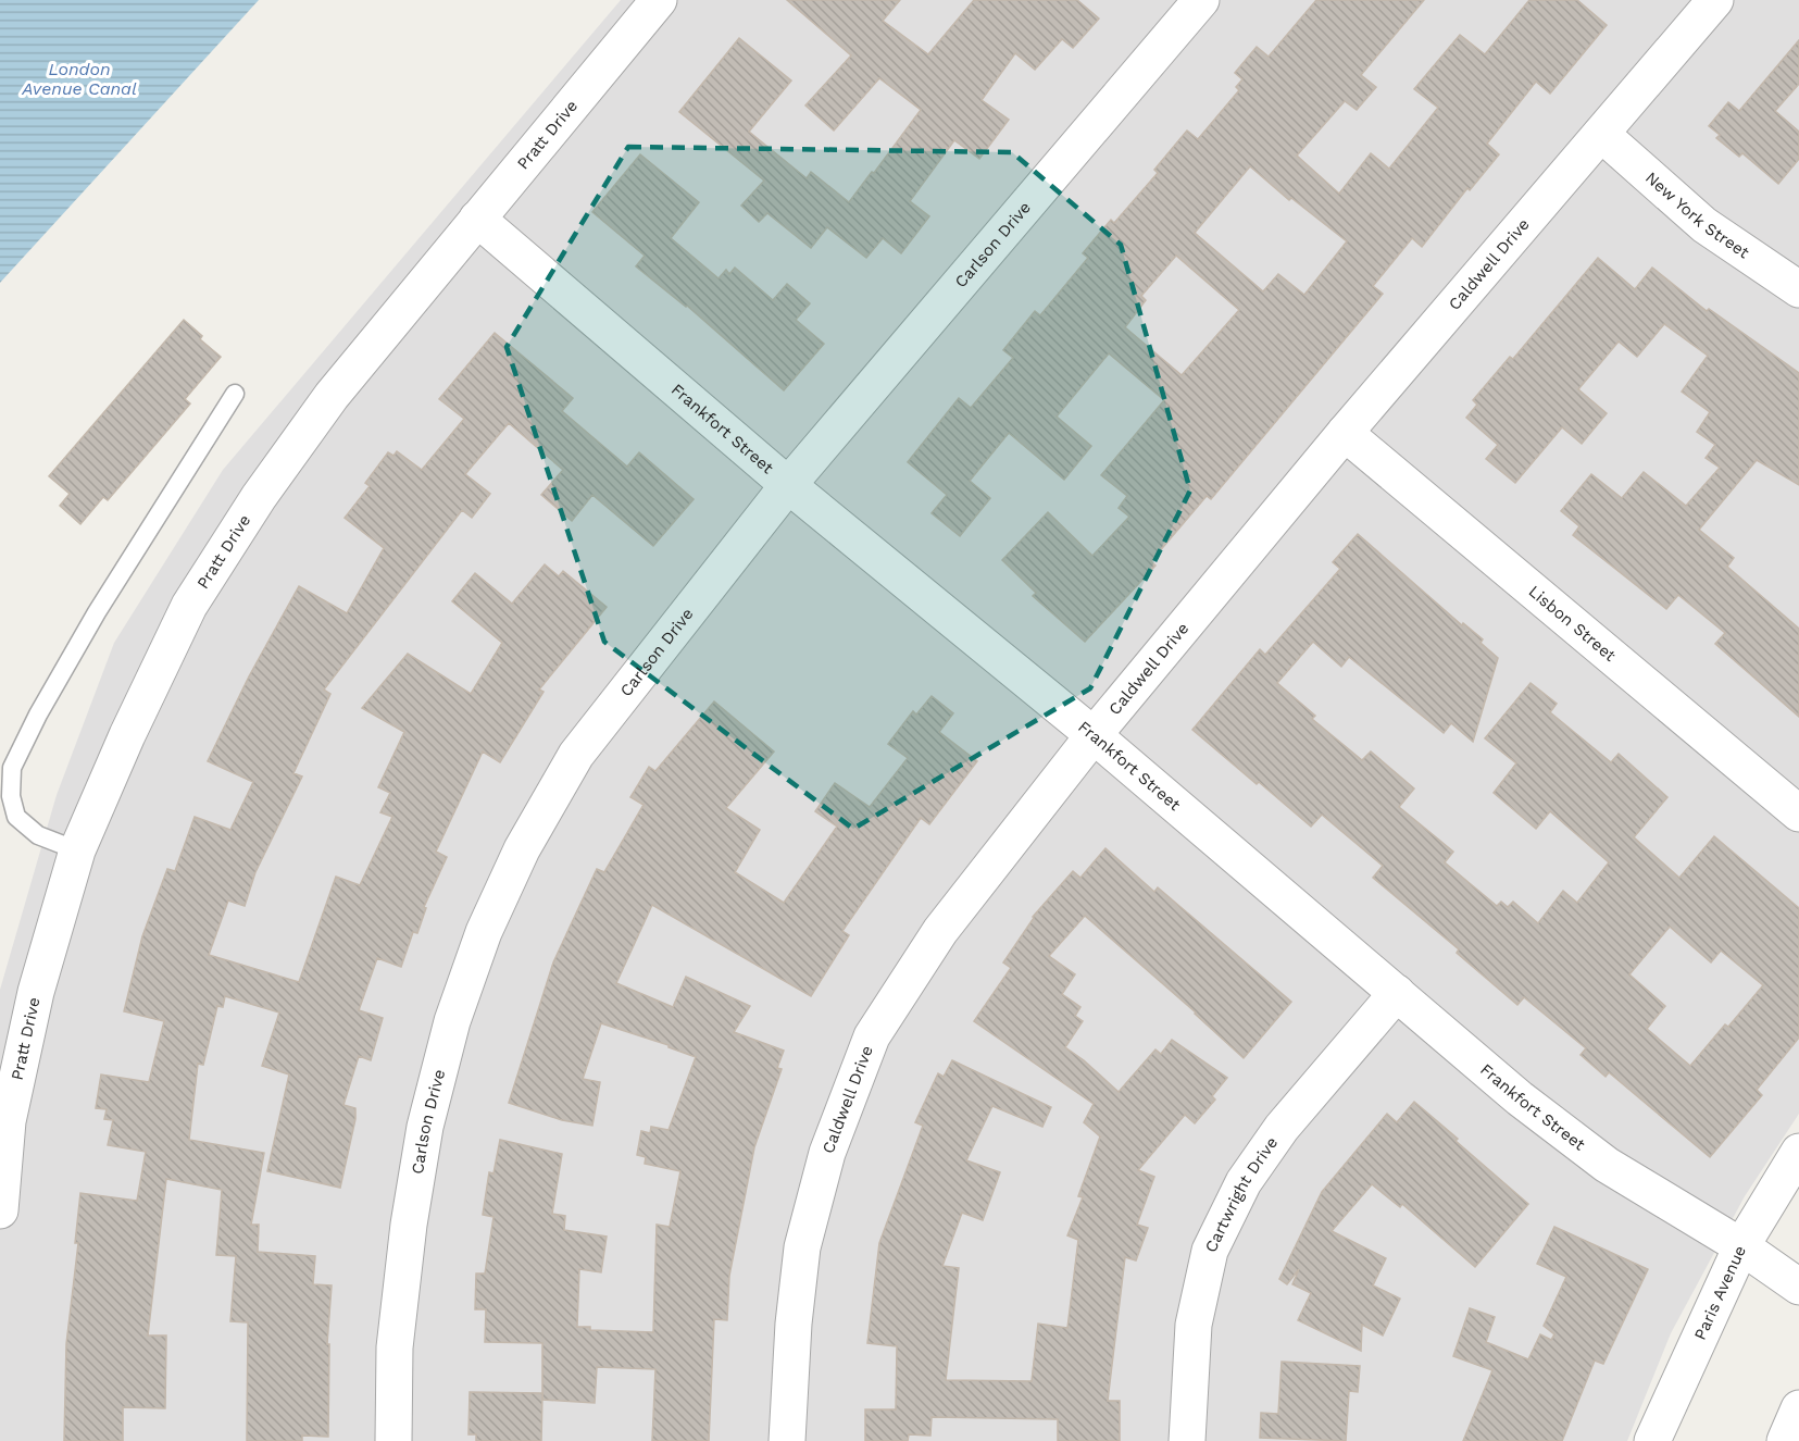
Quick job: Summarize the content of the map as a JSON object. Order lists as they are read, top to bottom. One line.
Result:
{"streets":{"street":["Pratt Drive","New York Street","Carlson Drive","Caldwell Drive","Frankfort Street","Lisbon Street","Cartwright Drive","Paris Avenue"]},"crossings":[["Pratt Drive","Frankfort Street"],["New York Street","Caldwell Drive"],["Carlson Drive","Frankfort Street"],["Caldwell Drive","Frankfort Street"],["Caldwell Drive","Lisbon Street"],["Frankfort Street","Cartwright Drive"],["Frankfort Street","Paris Avenue"]],"water":["London Avenue Canal"]}
